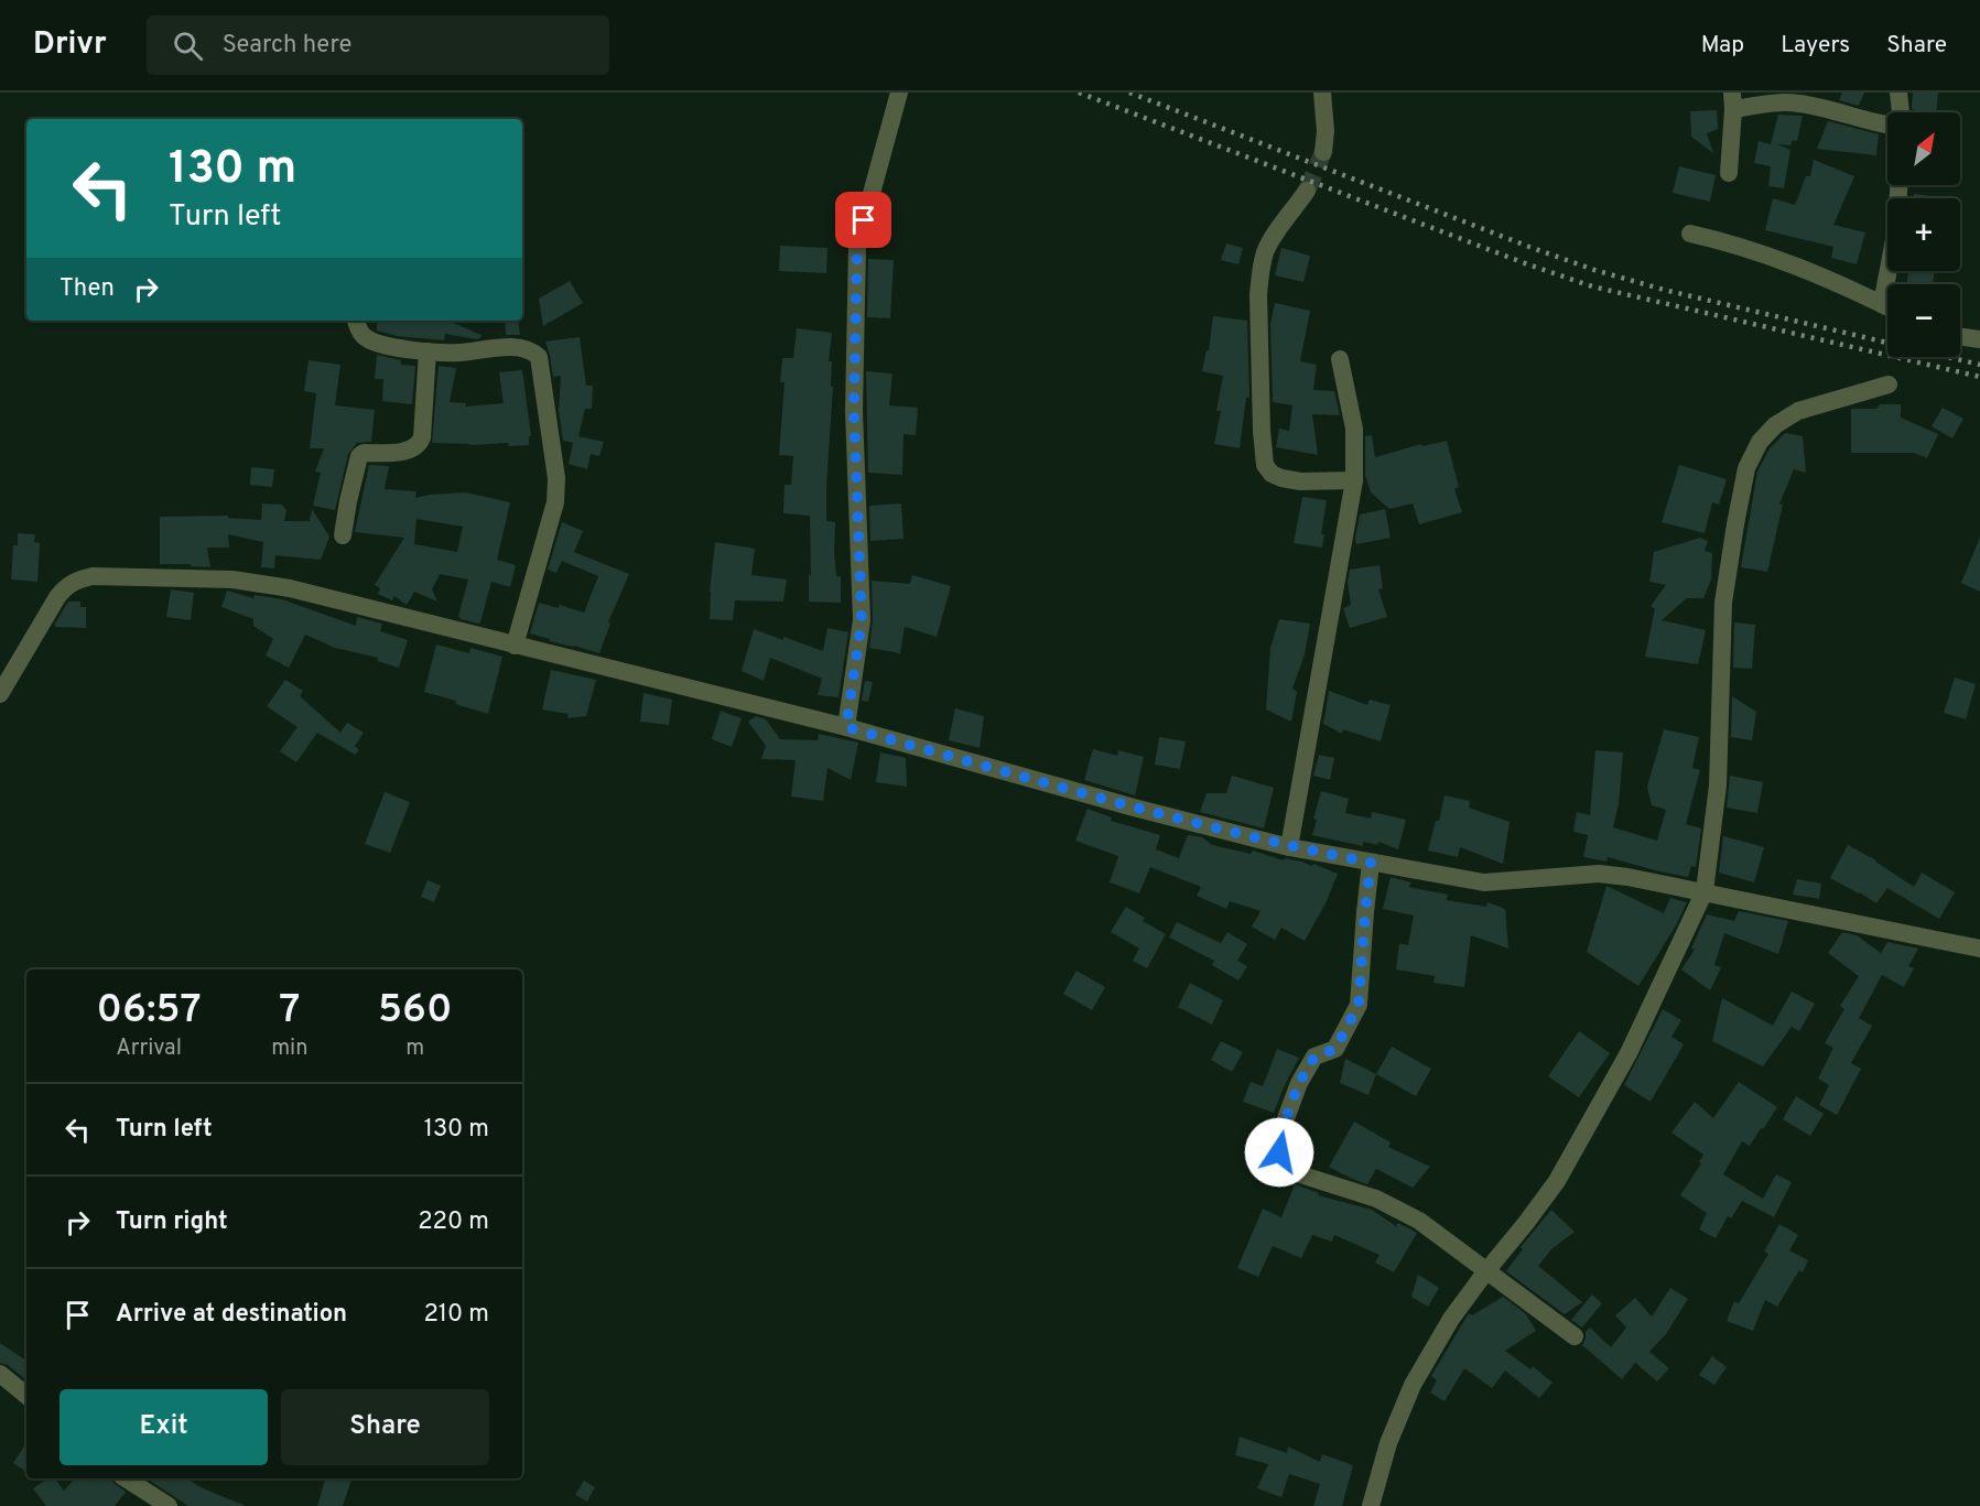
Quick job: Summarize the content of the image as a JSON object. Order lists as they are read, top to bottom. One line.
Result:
{"north":"top right","page":{"header":"Drivr","search":"Search here","nav":["Map","Layers","Share"],"map_buttons":["+","−"],"turn":["130 m","Turn left"],"then":"Then","eta":["06:57","Arrival","7","min","560","m"],"list":[{"name":"Turn left","value":"130 m"},{"name":"Turn right","value":"220 m"},{"name":"Arrive at destination","value":"210 m"}],"buttons":["Exit","Share"]}}
